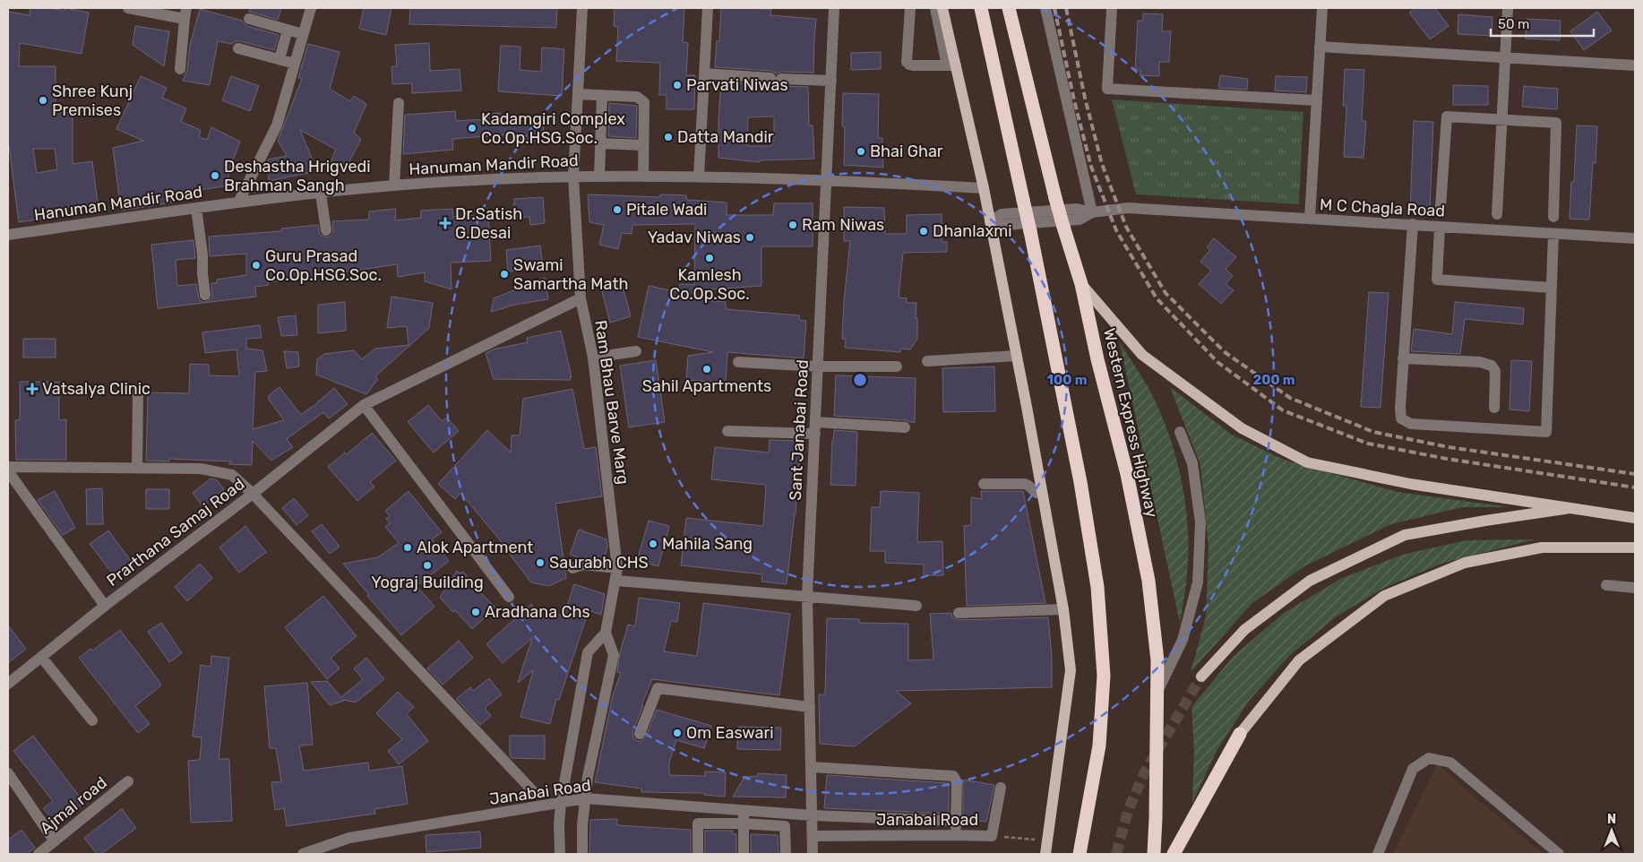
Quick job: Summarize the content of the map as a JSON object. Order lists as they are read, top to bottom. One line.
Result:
{"streets":{"highway":["Western Express Highway"],"street":["Hanuman Mandir Road","M C Chagla Road","Ram Bhau Barve Marg","Sant Janabai Road","Prarthana Samaj Road","Janabai Road","Ajmal road"]},"crossings":[["Hanuman Mandir Road","Ram Bhau Barve Marg"],["Hanuman Mandir Road","Sant Janabai Road"],["Ram Bhau Barve Marg","Prarthana Samaj Road"],["Sant Janabai Road","Janabai Road"]],"places":{"other":["Parvati Niwas","Shree Kunj Premises","Kadamgiri Complex Co.Op.HSG.Soc.","Datta Mandir","Bhai Ghar","Deshastha Hrigvedi Brahman Sangh","Pitale Wadi","Ram Niwas","Dhanlaxmi","Yadav Niwas","Kamlesh Co.Op.Soc.","Guru Prasad Co.Op.HSG.Soc.","Swami Samartha Math","Sahil Apartments","Mahila Sang","Alok Apartment","Saurabh CHS","Yograj Building","Aradhana Chs","Om Easwari"],"health":["Dr.Satish G.Desai","Vatsalya Clinic"]},"scale_bar":"50 m","north":"top","rings":["100 m","200 m"]}
